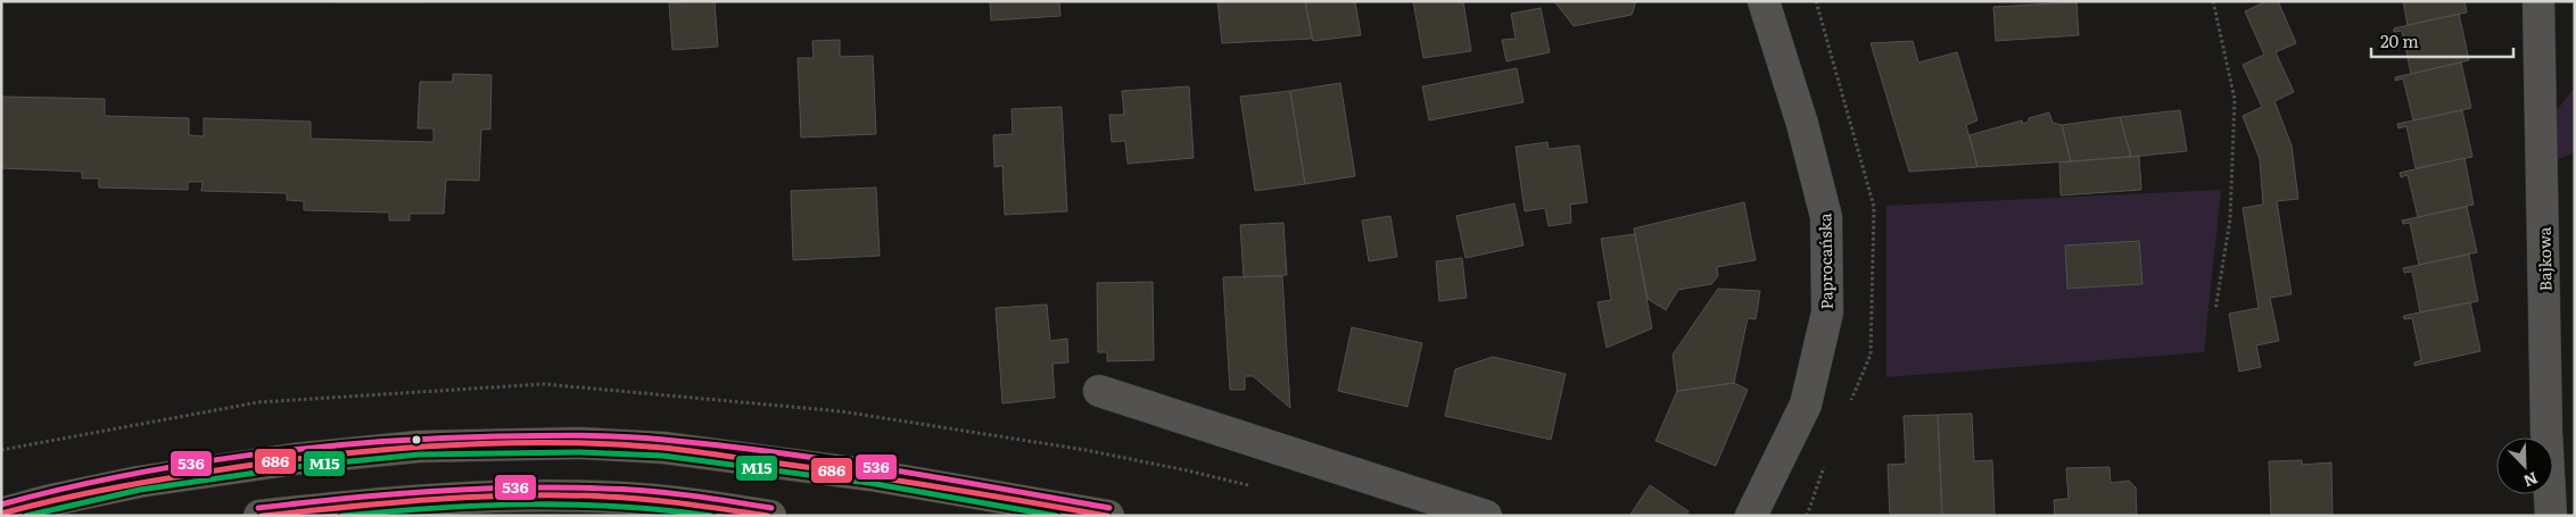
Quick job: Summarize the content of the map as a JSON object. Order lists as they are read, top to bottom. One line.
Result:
{"streets":{"street":["Bajkowa","Paprocańska"]},"lines":["transit line 536","transit line 686","transit line M15"],"scale_bar":"20 m","north":"bottom right"}
